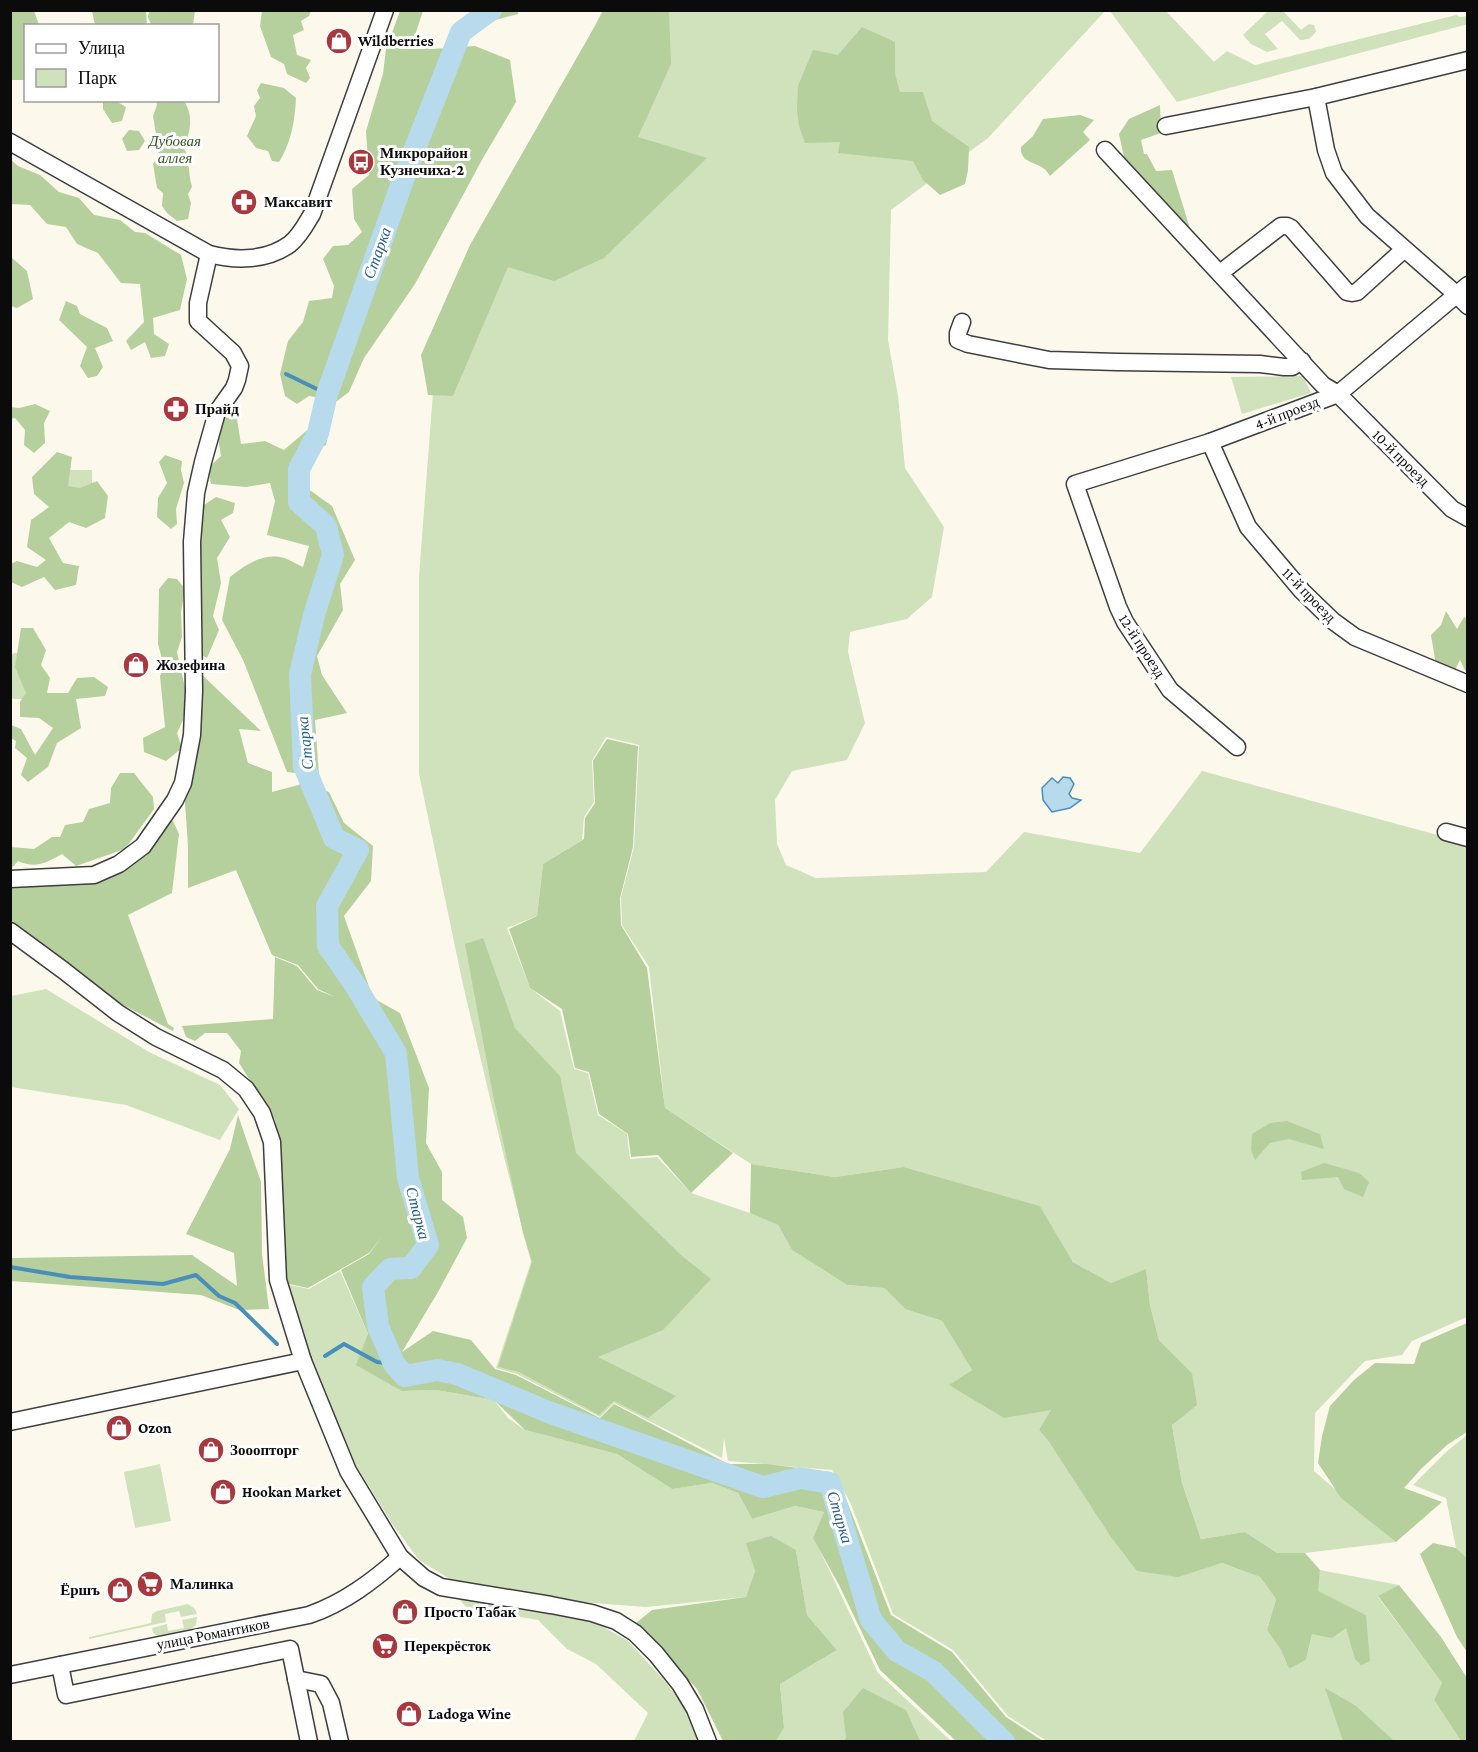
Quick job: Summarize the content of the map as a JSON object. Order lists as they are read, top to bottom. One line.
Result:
{"streets":{"street":["4-й проезд","10-й проезд","11-й проезд","12-й проезд","улица Романтиков"]},"crossings":[["4-й проезд","10-й проезд"],["4-й проезд","11-й проезд"],["4-й проезд","12-й проезд"]],"water":["Старка"],"parks":["Дубовая аллея"],"places":{"shop":["Wildberries","Жозефина","Ozon","Зооопторг","Hookan Market","Ёршъ","Просто Табак","Ladoga Wine"],"bus stop":["Микрорайон Кузнечиха-2"],"pharmacy":["Максавит","Прайд"],"supermarket":["Малинка","Перекрёсток"]},"legend":["Улица","Парк"]}
